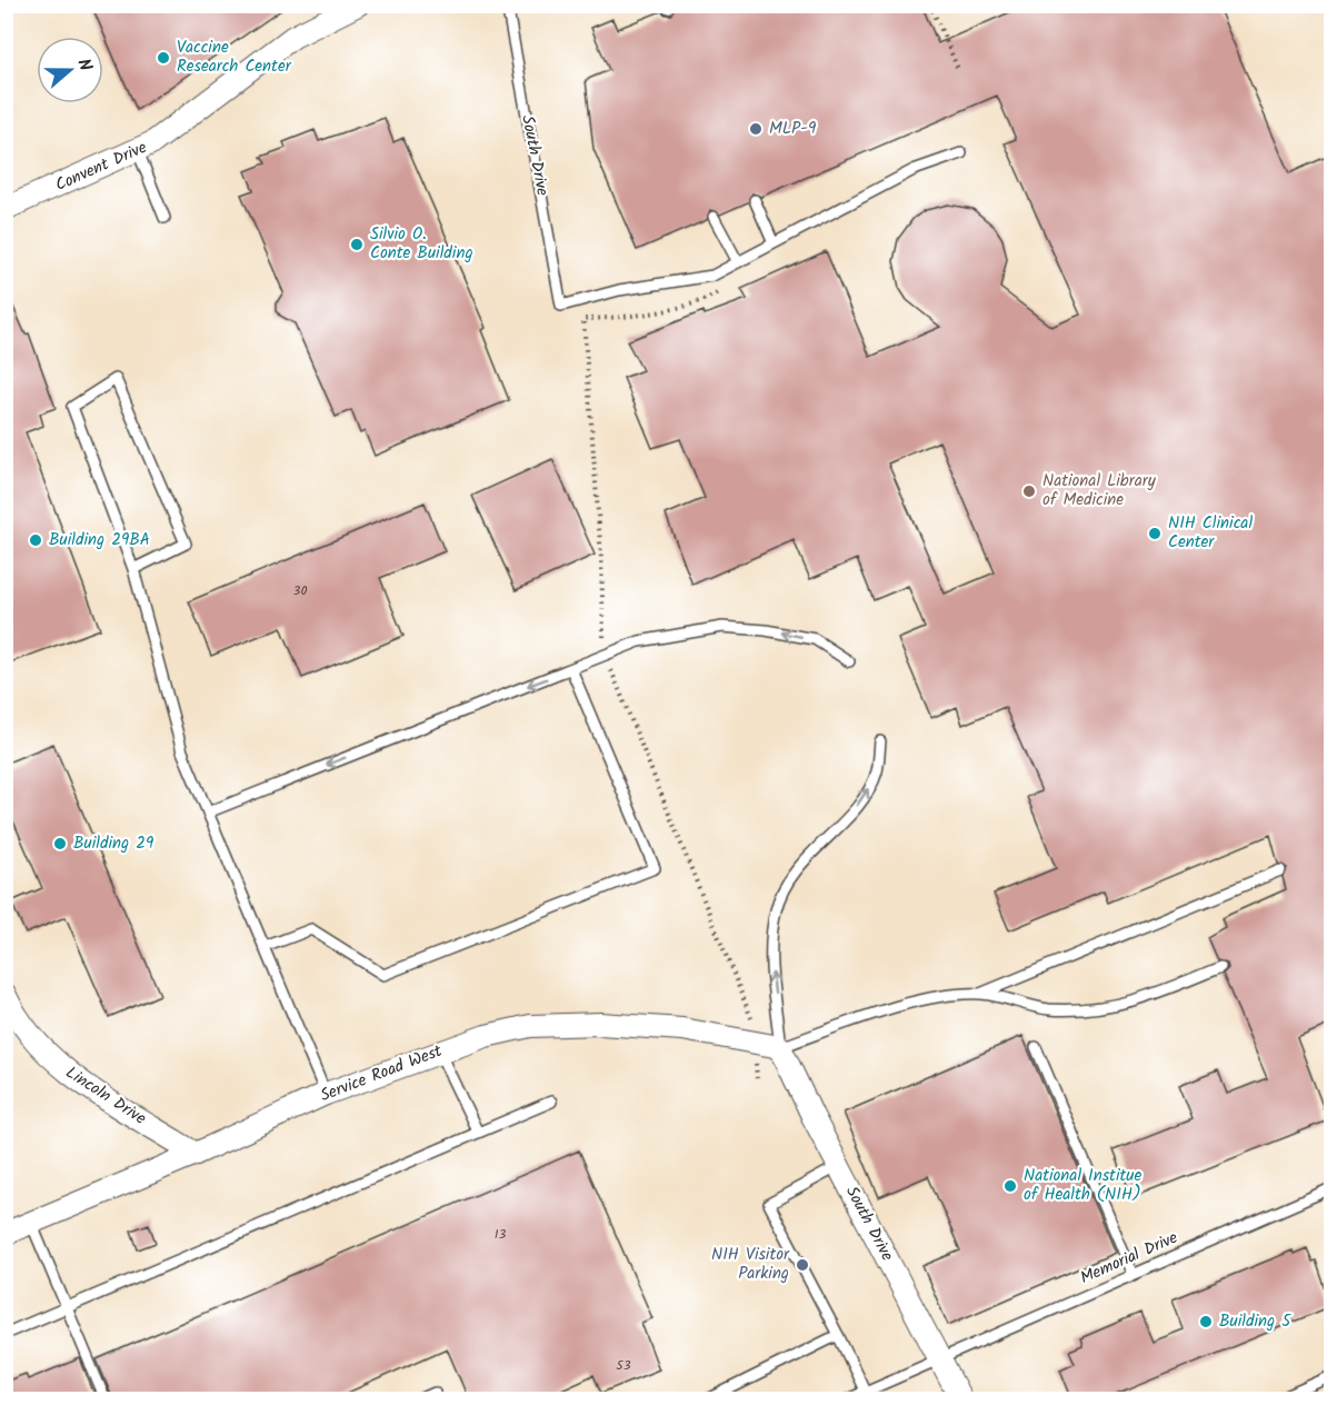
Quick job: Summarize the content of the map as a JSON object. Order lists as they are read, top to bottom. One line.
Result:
{"streets":{"street":["South Drive","Convent Drive","Service Road West","Lincoln Drive"],"lane":["Memorial Drive"]},"crossings":[["South Drive","Service Road West"],["South Drive","Memorial Drive"],["Service Road West","Lincoln Drive"]],"places":["Vaccine Research Center","MLP-9","Silvio O. Conte Building","National Library of Medicine","NIH Clinical Center","Building 29BA","Building 29","National Institue of Health (NIH)","NIH Visitor Parking","Building 5"],"house_numbers":["30","13","53"],"north":"right"}
